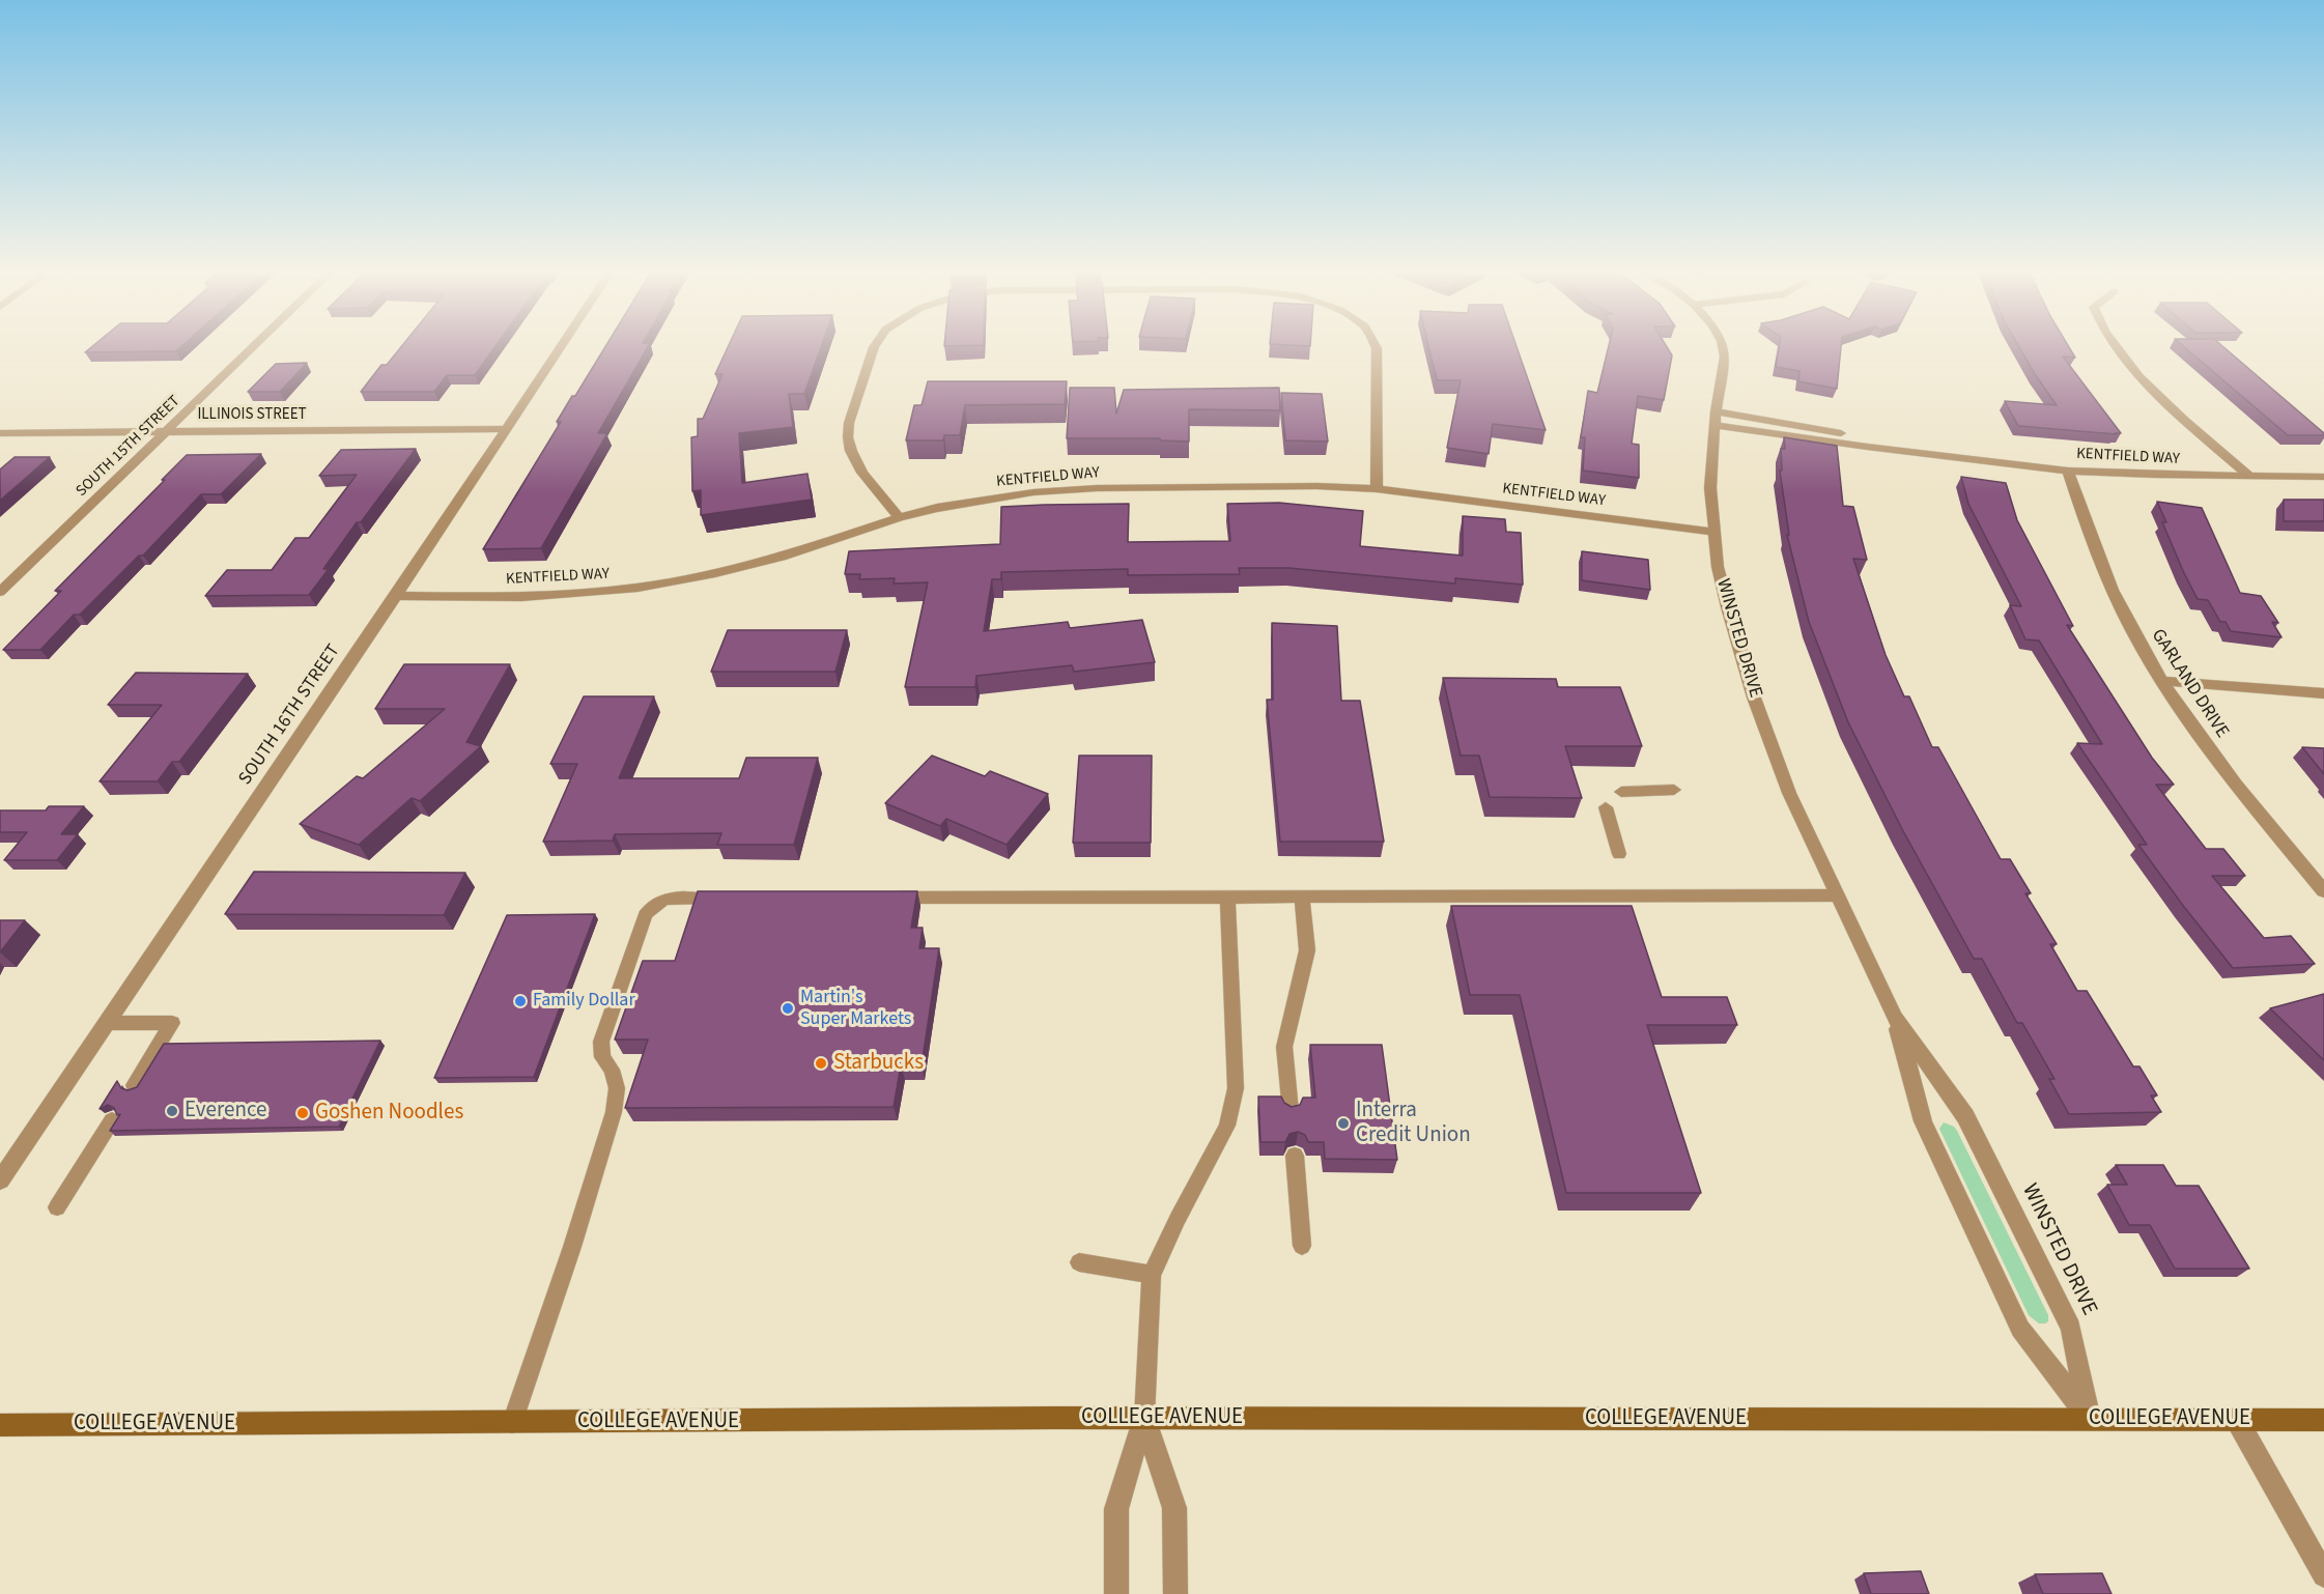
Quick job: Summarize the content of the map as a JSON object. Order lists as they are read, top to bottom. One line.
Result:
{"streets":{"main road":["COLLEGE AVENUE"],"street":["ILLINOIS STREET","SOUTH 15TH STREET","KENTFIELD WAY","WINSTED DRIVE","GARLAND DRIVE","SOUTH 16TH STREET"]},"crossings":[["ILLINOIS STREET","SOUTH 15TH STREET"],["ILLINOIS STREET","SOUTH 16TH STREET"],["KENTFIELD WAY","WINSTED DRIVE"],["KENTFIELD WAY","GARLAND DRIVE"],["KENTFIELD WAY","SOUTH 16TH STREET"],["WINSTED DRIVE","COLLEGE AVENUE"]],"places":["Family Dollar","Martin's Super Markets","Starbucks","Everence","Goshen Noodles","Interra Credit Union"]}
